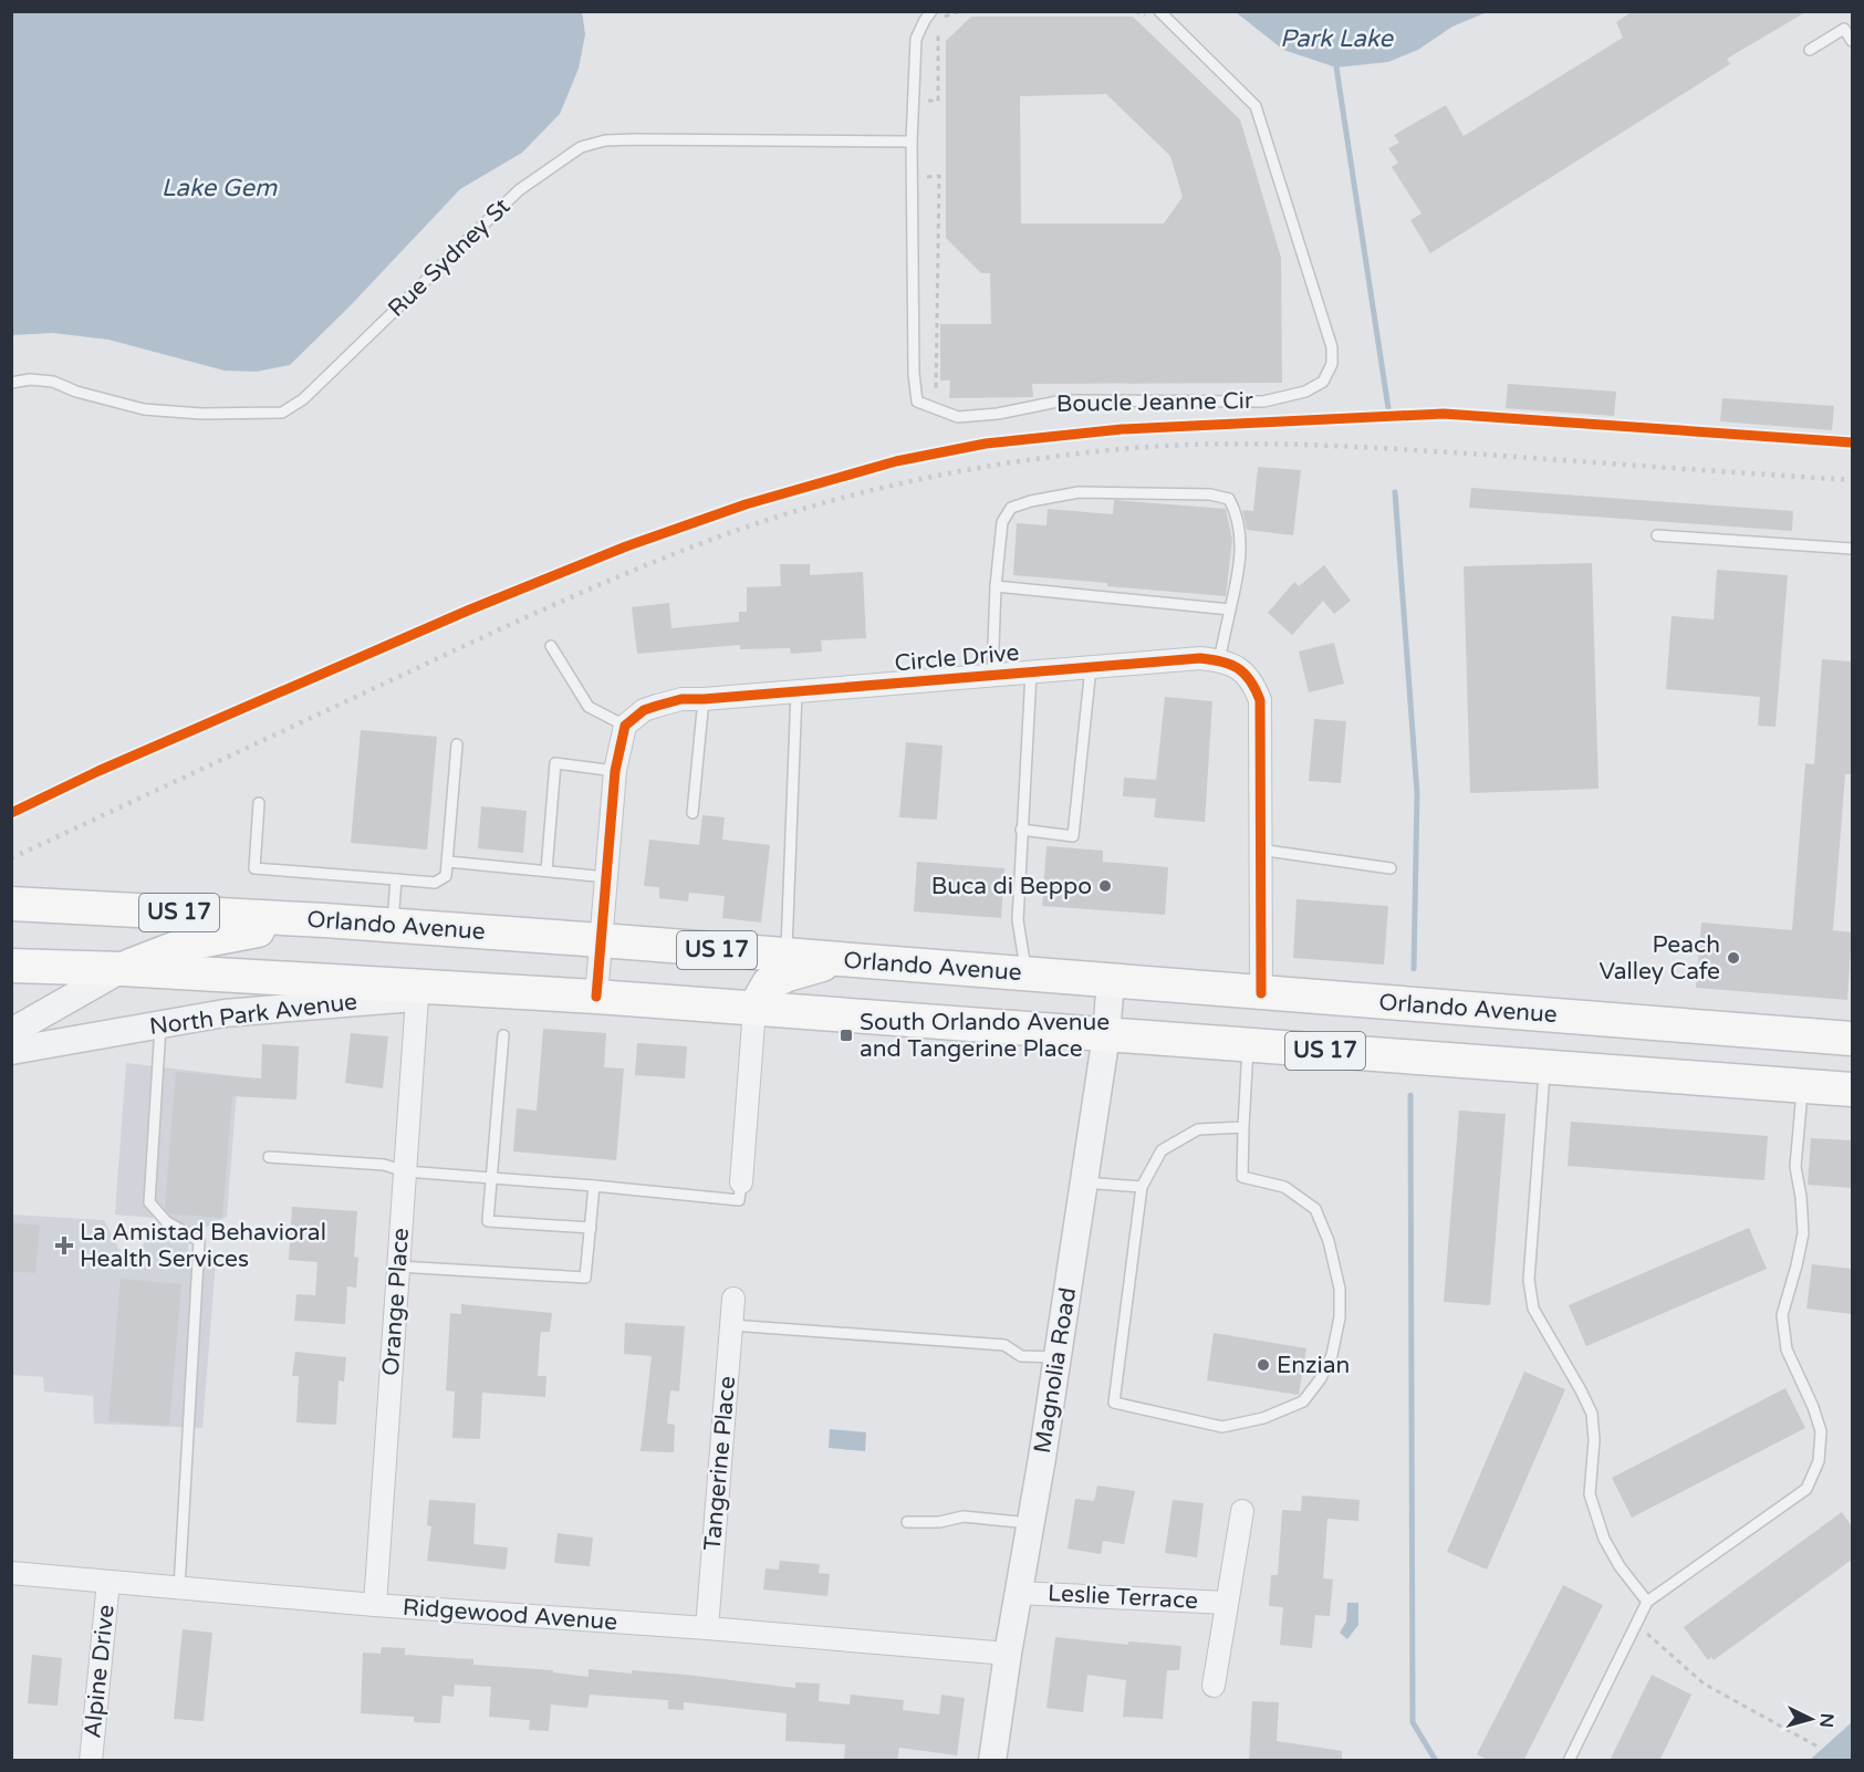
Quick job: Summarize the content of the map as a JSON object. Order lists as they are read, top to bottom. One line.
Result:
{"streets":{"main road":["US 17","Orlando Avenue"],"street":["Circle Drive","North Park Avenue","Orange Place","Magnolia Road","Tangerine Place","Leslie Terrace","Ridgewood Avenue","Alpine Drive"],"lane":["Rue Sydney St","Boucle Jeanne Cir"]},"crossings":[["Rue Sydney St","Boucle Jeanne Cir"],["Circle Drive","Orlando Avenue"],["US 17","North Park Avenue"],["US 17","Magnolia Road"],["Orlando Avenue","Magnolia Road"],["North Park Avenue","Orange Place"],["Orange Place","Ridgewood Avenue"],["Magnolia Road","Leslie Terrace"],["Magnolia Road","Ridgewood Avenue"],["Tangerine Place","Ridgewood Avenue"],["Ridgewood Avenue","Alpine Drive"]],"water":["Park Lake","Lake Gem"],"places":{"other":["Buca di Beppo","Peach Valley Cafe","Enzian"],"transit":["South Orlando Avenue and Tangerine Place"],"health":["La Amistad Behavioral Health Services"]},"north":"right"}
